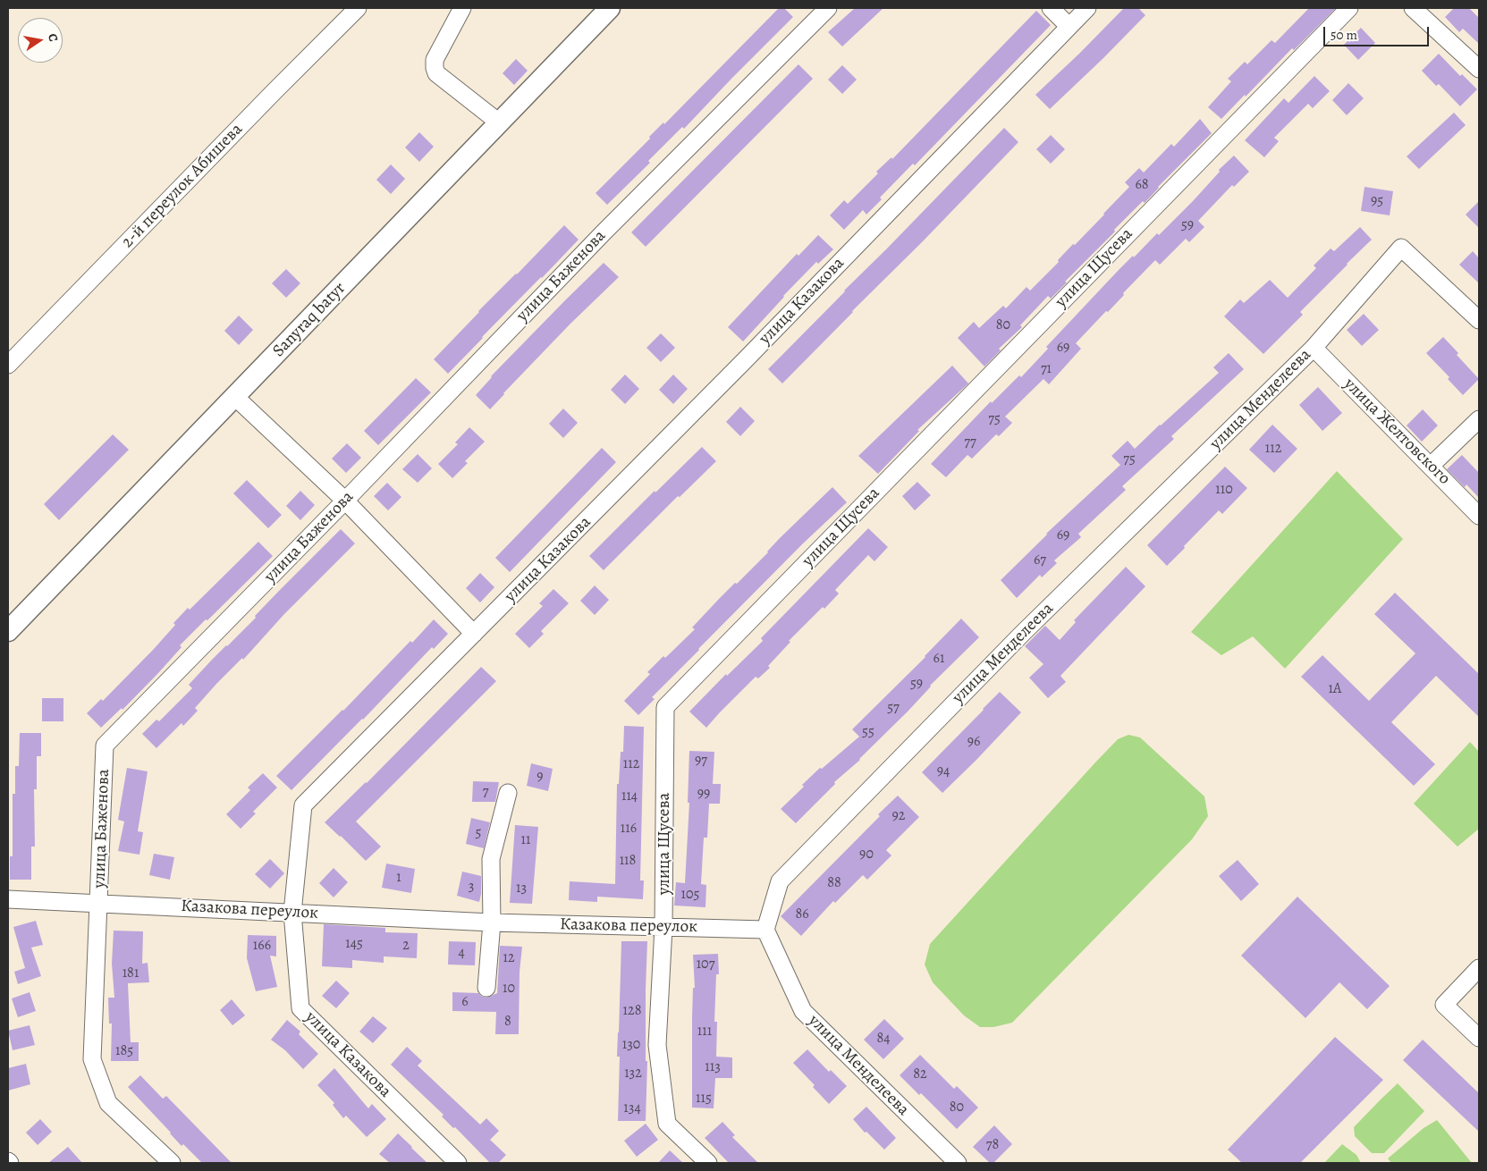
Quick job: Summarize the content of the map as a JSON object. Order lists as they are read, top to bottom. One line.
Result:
{"streets":{"street":["2-й переулок Абишева","улица Щусева","улица Баженова","улица Казакова","Sanyraq batyr","улица Менделеева","улица Желтовского","Казакова переулок"]},"crossings":[["улица Щусева","Казакова переулок"],["улица Баженова","Казакова переулок"],["улица Казакова","Казакова переулок"],["улица Менделеева","улица Желтовского"],["улица Менделеева","Казакова переулок"]],"house_numbers":["68","95","59","80","69","71","75","77","112","75","110","69","67","61","59","1А","57","55","96","97","112","94","9","7","99","114","92","116","5","11","90","118","1","88","3","13","105","86","145","166","2","4","12","107","181","10","6","128","8","111","84","130","185","113","132","82","115","80","134","78"],"scale_bar":"50 m","north":"right"}
